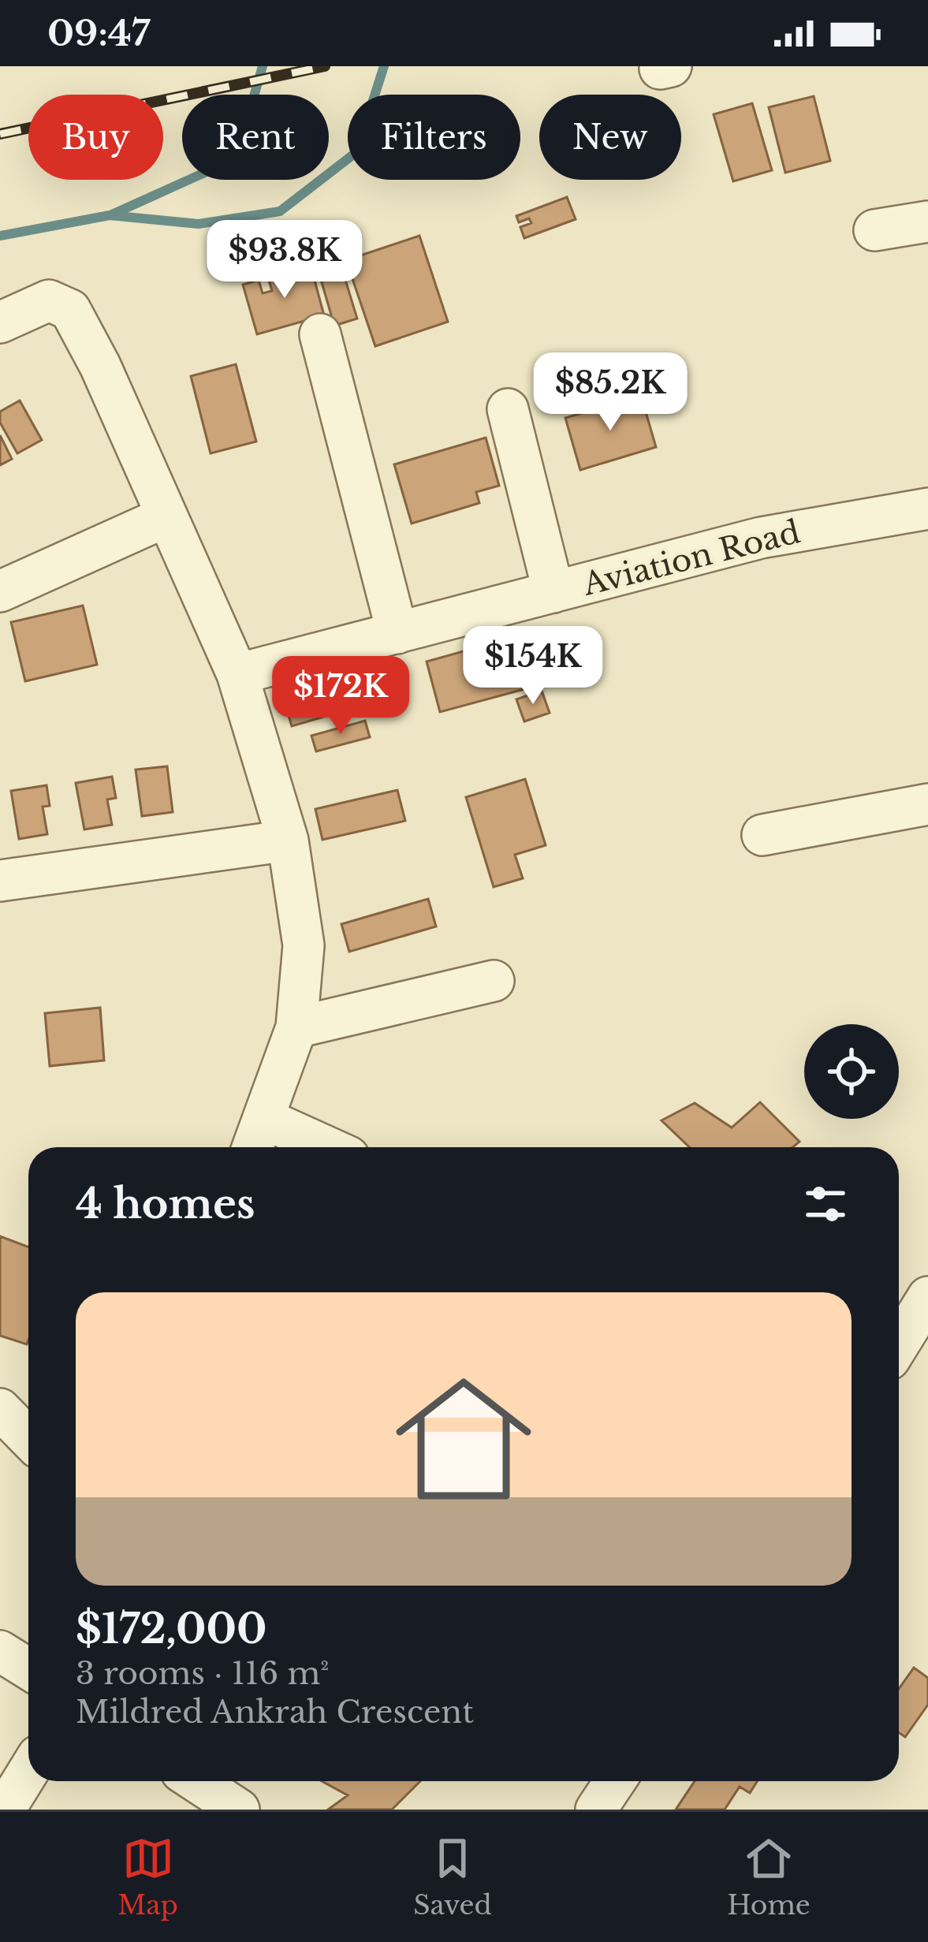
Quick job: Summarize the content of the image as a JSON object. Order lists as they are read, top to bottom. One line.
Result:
{"streets":{"street":["Aviation Road"]},"page":{"status":"09:47","chip":["Buy","Rent","Filters","New"],"price":["$93.8K","$85.2K","$154K","$172K"],"heading":"4 homes","list":[{"name":"$172,000","note":"3 rooms · 116 m² · Mildred Ankrah Crescent"}],"tabs":["Map","Saved","Home"]}}
